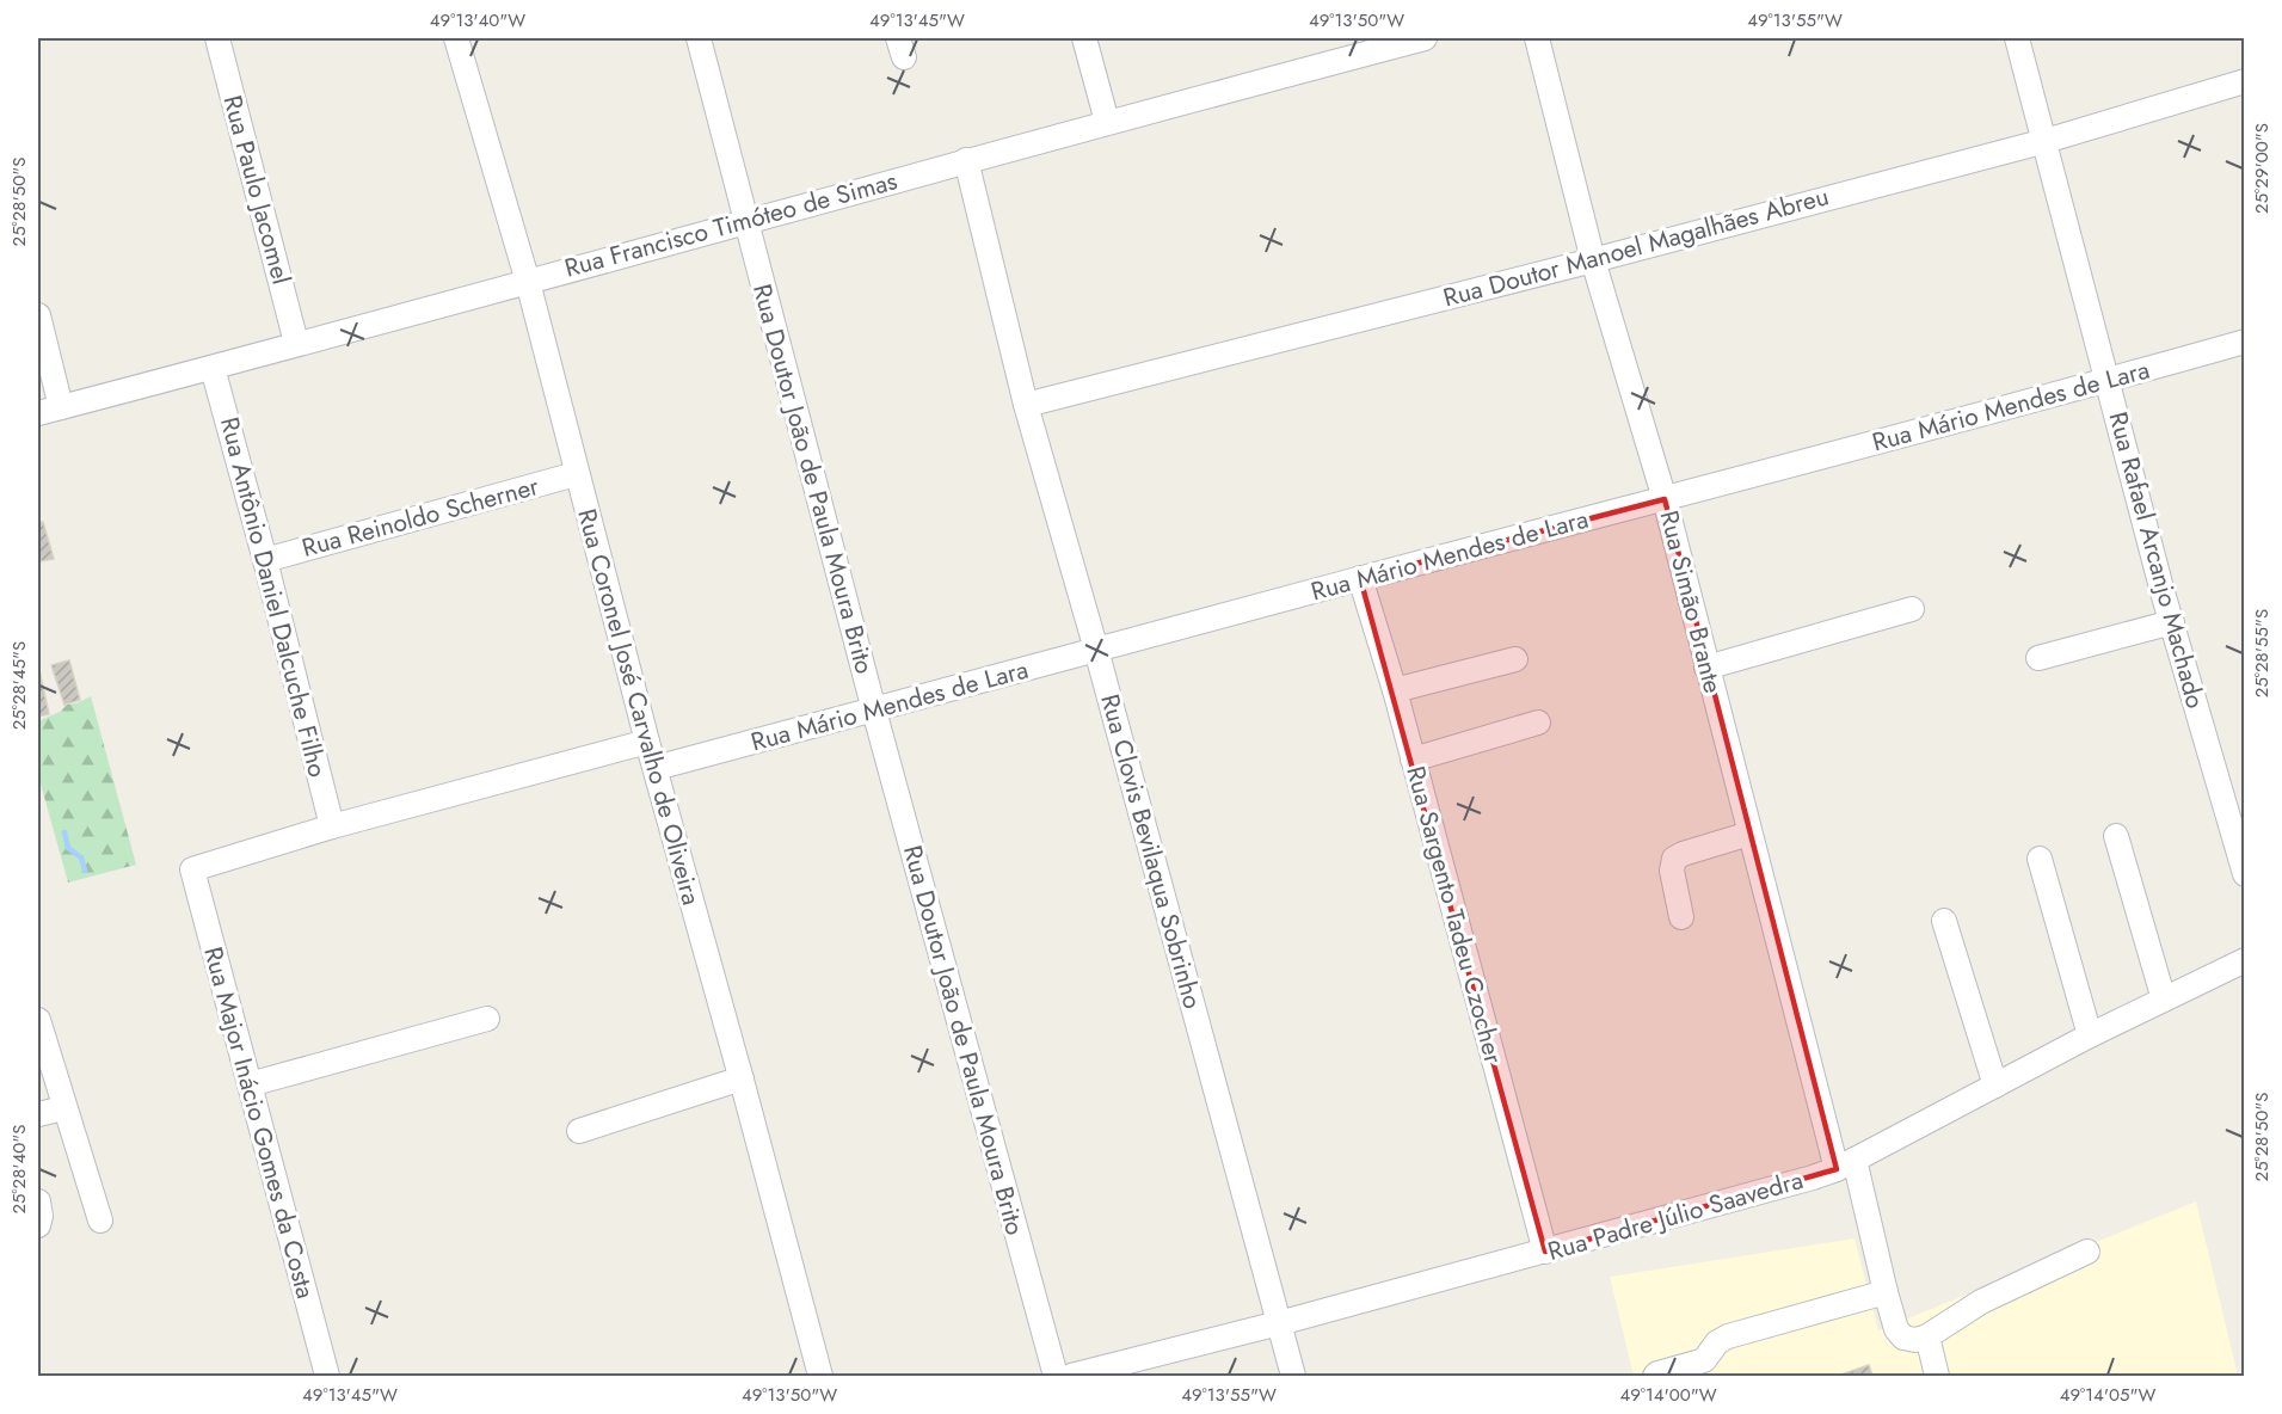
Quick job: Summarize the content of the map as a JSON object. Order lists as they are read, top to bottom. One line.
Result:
{"streets":{"street":["Rua Paulo Jacomel","Rua Francisco Timóteo de Simas","Rua Doutor Manoel Magalhães Abreu","Rua Mário Mendes de Lara","Rua Doutor João de Paula Moura Brito","Rua Reinoldo Scherner","Rua Rafael Arcanjo Machado","Rua Antônio Daniel Dalcuche Filho","Rua Simão Brante","Rua Coronel José Carvalho de Oliveira","Rua Clovis Bevilaqua Sobrinho","Rua Sargento Tadeu Czocher","Rua Major Inácio Gomes da Costa","Rua Padre Júlio Saavedra"]},"crossings":[["Rua Paulo Jacomel","Rua Francisco Timóteo de Simas"],["Rua Francisco Timóteo de Simas","Rua Doutor João de Paula Moura Brito"],["Rua Francisco Timóteo de Simas","Rua Antônio Daniel Dalcuche Filho"],["Rua Francisco Timóteo de Simas","Rua Coronel José Carvalho de Oliveira"],["Rua Francisco Timóteo de Simas","Rua Clovis Bevilaqua Sobrinho"],["Rua Doutor Manoel Magalhães Abreu","Rua Rafael Arcanjo Machado"],["Rua Doutor Manoel Magalhães Abreu","Rua Simão Brante"],["Rua Doutor Manoel Magalhães Abreu","Rua Clovis Bevilaqua Sobrinho"],["Rua Mário Mendes de Lara","Rua Doutor João de Paula Moura Brito"],["Rua Mário Mendes de Lara","Rua Rafael Arcanjo Machado"],["Rua Mário Mendes de Lara","Rua Simão Brante"],["Rua Mário Mendes de Lara","Rua Coronel José Carvalho de Oliveira"],["Rua Mário Mendes de Lara","Rua Clovis Bevilaqua Sobrinho"],["Rua Mário Mendes de Lara","Rua Sargento Tadeu Czocher"],["Rua Reinoldo Scherner","Rua Antônio Daniel Dalcuche Filho"],["Rua Reinoldo Scherner","Rua Coronel José Carvalho de Oliveira"],["Rua Antônio Daniel Dalcuche Filho","Rua Major Inácio Gomes da Costa"],["Rua Simão Brante","Rua Padre Júlio Saavedra"],["Rua Clovis Bevilaqua Sobrinho","Rua Padre Júlio Saavedra"],["Rua Sargento Tadeu Czocher","Rua Padre Júlio Saavedra"]],"coordinates":["49°13'40\"W","49°13'45\"W","49°13'50\"W","49°13'55\"W","25°29'00\"S","25°28'50\"S","25°28'55\"S","25°28'45\"S","25°28'40\"S","49°14'00\"W","49°14'05\"W"]}
